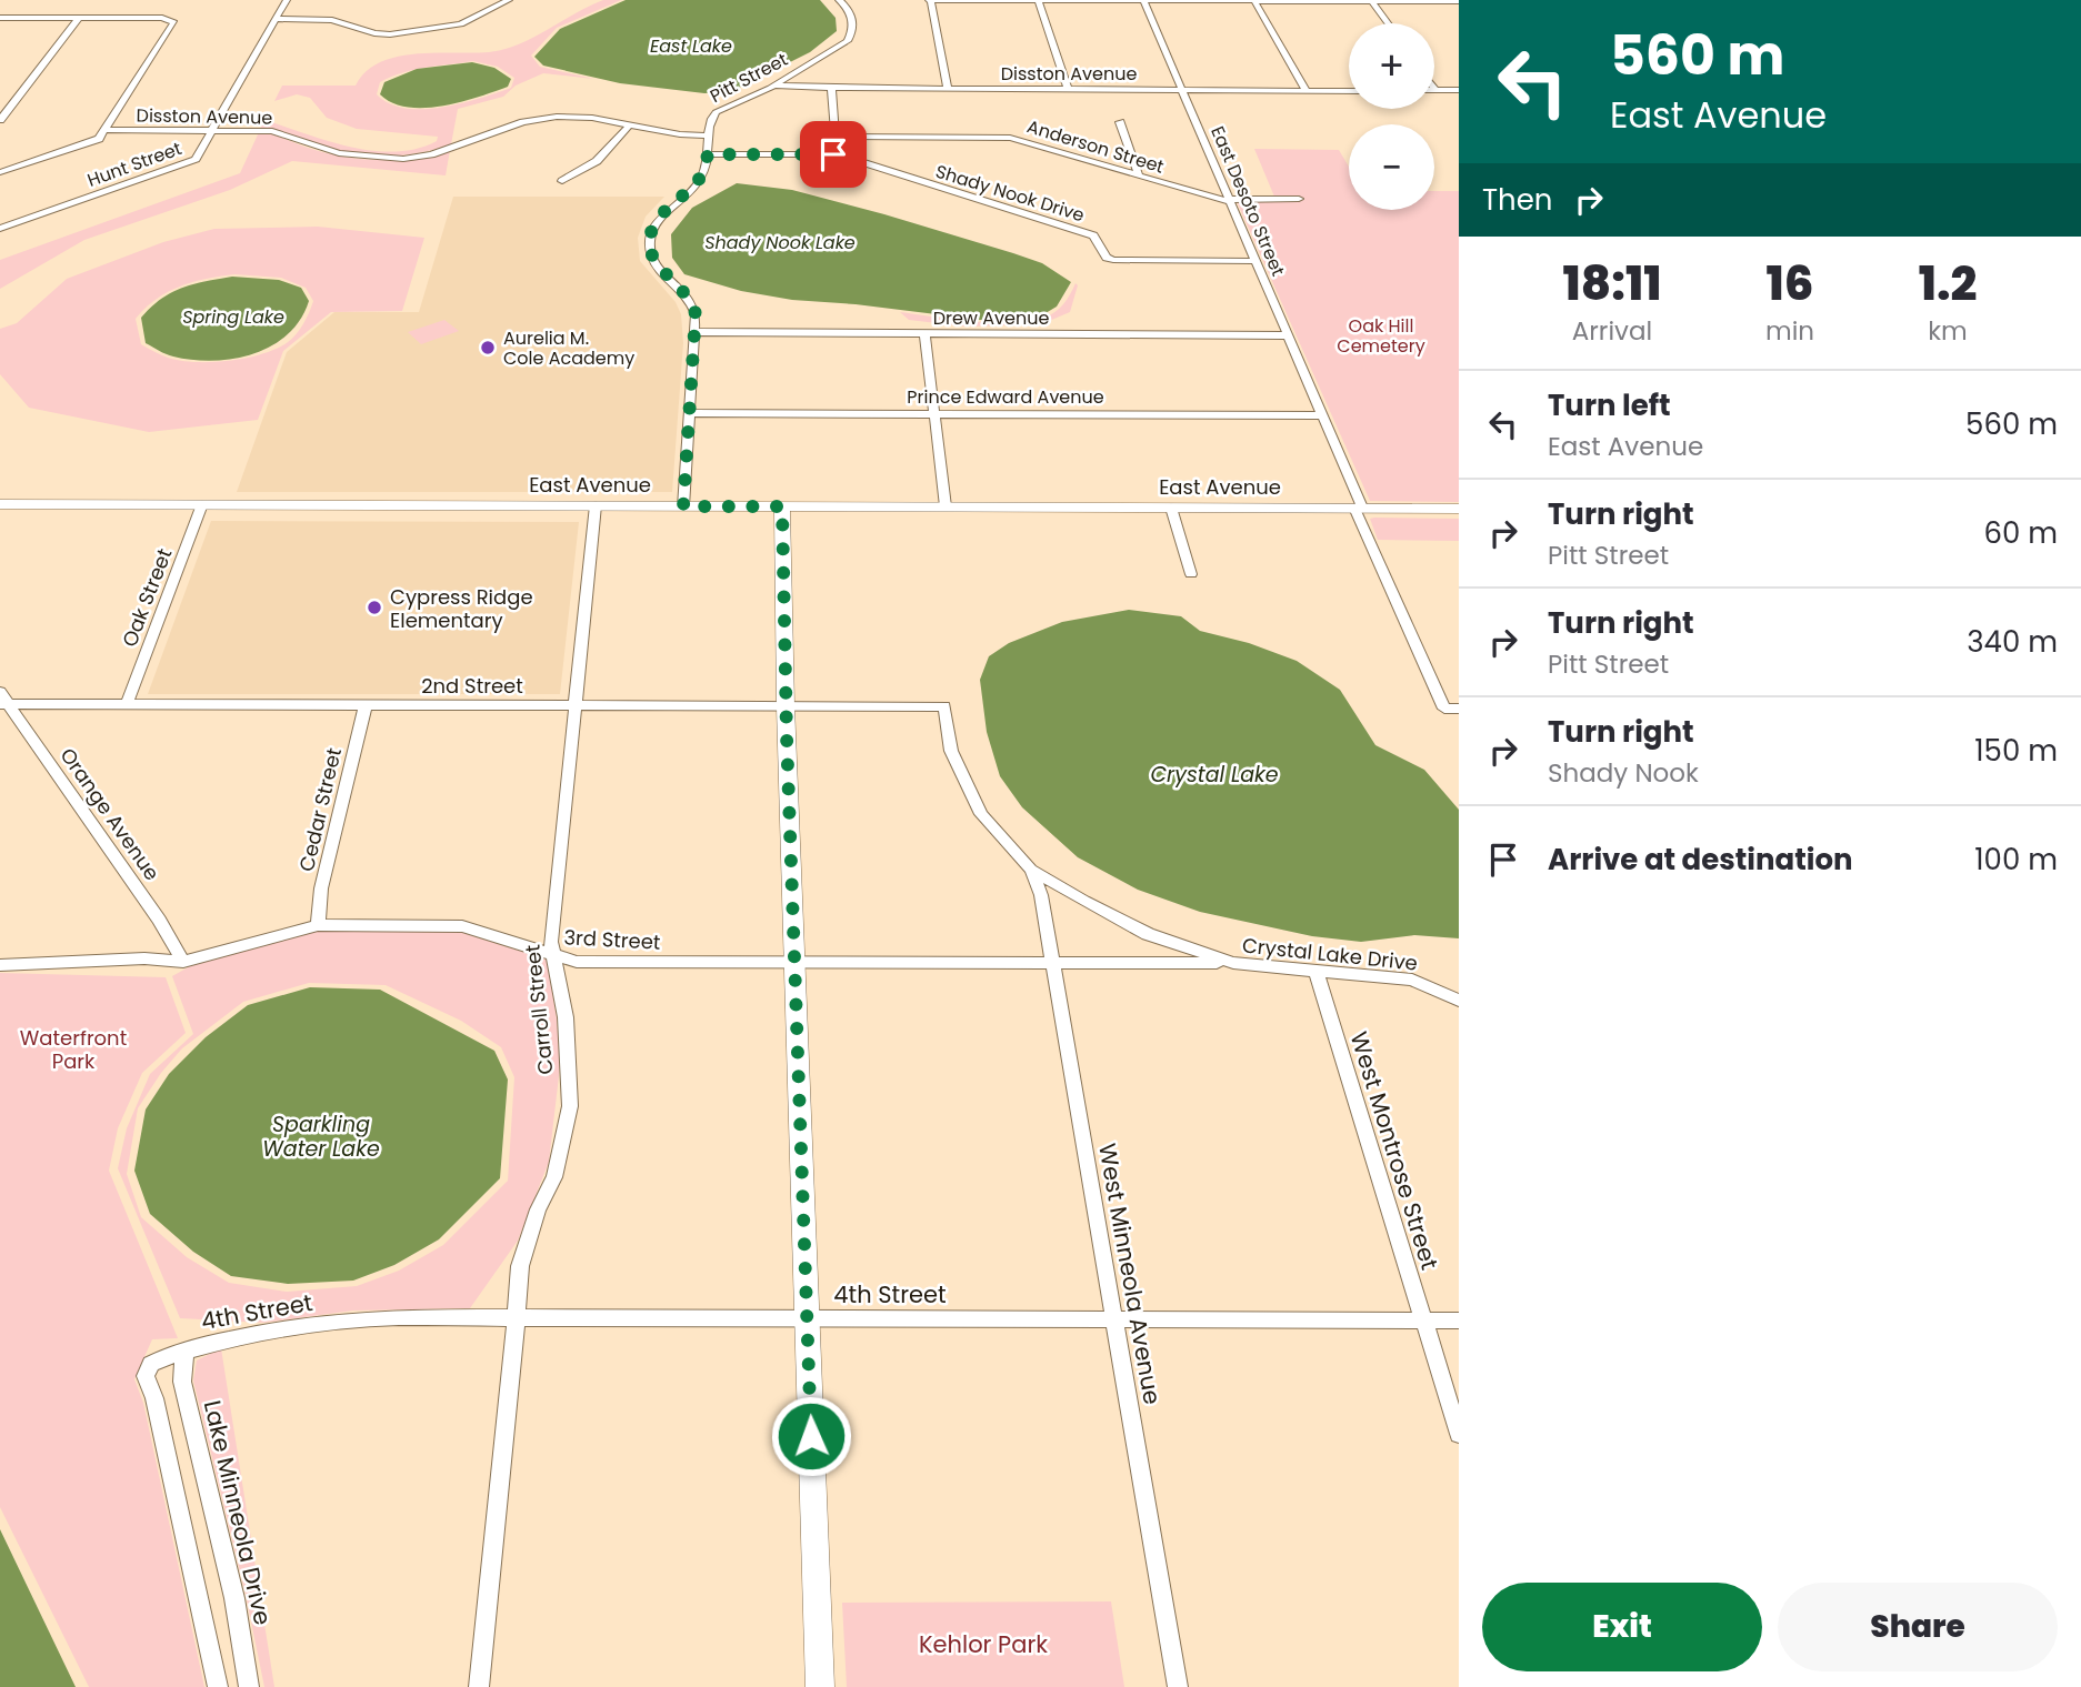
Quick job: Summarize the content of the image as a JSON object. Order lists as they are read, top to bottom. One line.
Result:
{"streets":{"street":["Disston Avenue","Pitt Street","Anderson Street","Hunt Street","Shady Nook Drive","East Desoto Street","Drew Avenue","Prince Edward Avenue","East Avenue","Oak Street","2nd Street","Cedar Street","Orange Avenue","3rd Street","Crystal Lake Drive","Carroll Street","West Montrose Street","West Minneola Avenue","4th Street","Lake Minneola Drive"]},"crossings":[["Disston Avenue","Pitt Street"],["Disston Avenue","Hunt Street"],["Disston Avenue","East Desoto Street"],["Pitt Street","Drew Avenue"],["Pitt Street","Prince Edward Avenue"],["Pitt Street","East Avenue"],["Anderson Street","East Desoto Street"],["Shady Nook Drive","East Desoto Street"],["East Desoto Street","Drew Avenue"],["East Desoto Street","Prince Edward Avenue"],["East Avenue","Oak Street"],["East Avenue","Carroll Street"],["Oak Street","2nd Street"],["2nd Street","Cedar Street"],["2nd Street","Orange Avenue"],["2nd Street","Crystal Lake Drive"],["2nd Street","Carroll Street"],["Cedar Street","3rd Street"],["Orange Avenue","3rd Street"],["3rd Street","Crystal Lake Drive"],["3rd Street","Carroll Street"],["3rd Street","West Minneola Avenue"],["Crystal Lake Drive","West Montrose Street"],["Crystal Lake Drive","West Minneola Avenue"],["Carroll Street","4th Street"],["West Montrose Street","4th Street"],["West Minneola Avenue","4th Street"],["4th Street","Lake Minneola Drive"]],"water":["East Lake","Shady Nook Lake","Spring Lake","Crystal Lake","Sparkling Water Lake"],"parks":["Oak Hill Cemetery","Waterfront Park","Kehlor Park"],"places":["Aurelia M. Cole Academy","Cypress Ridge Elementary"],"page":{"turn":["560 m","East Avenue"],"map_buttons":["+","−"],"then":"Then","eta":["18:11","Arrival","16","min","1.2","km"],"list":[{"name":"Turn left","note":"East Avenue","value":"560 m"},{"name":"Turn right","note":"Pitt Street","value":"60 m"},{"name":"Turn right","note":"Pitt Street","value":"340 m"},{"name":"Turn right","note":"Shady Nook","value":"150 m"},{"name":"Arrive at destination","value":"100 m"}],"buttons":["Exit","Share"]}}
